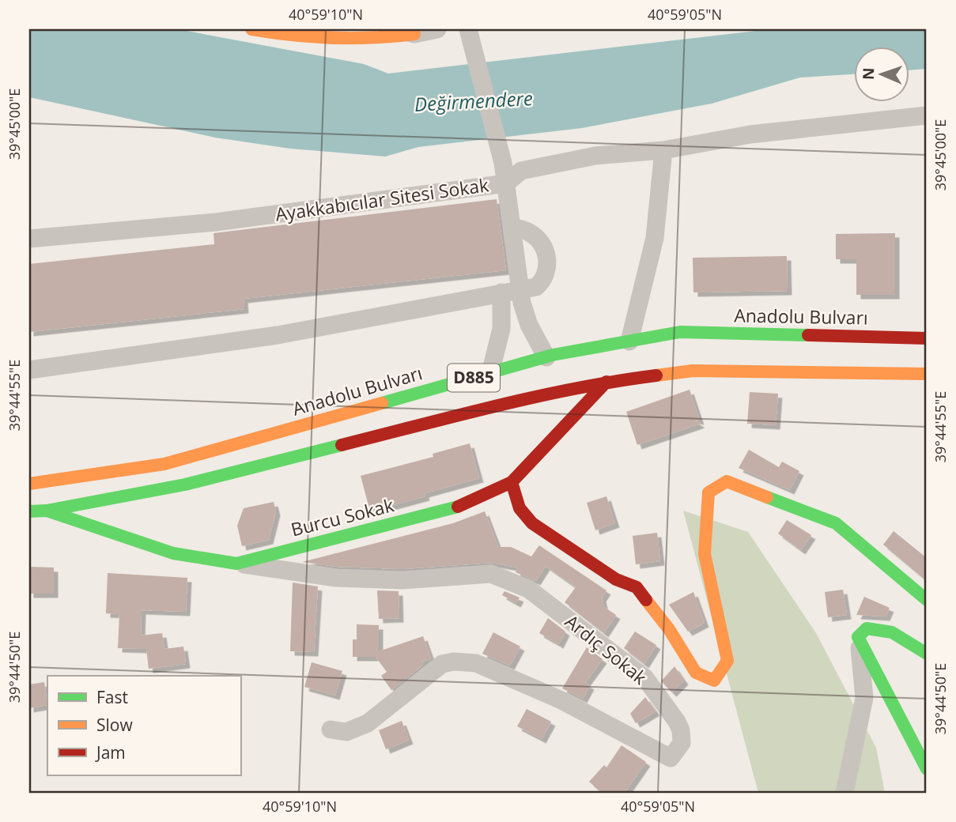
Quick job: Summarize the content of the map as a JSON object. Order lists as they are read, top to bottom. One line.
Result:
{"streets":{"main road":["Anadolu Bulvarı","D885","Burcu Sokak"],"street":["Ayakkabıcılar Sitesi Sokak","Ardıç Sokak"]},"crossings":[["D885","Burcu Sokak"],["Burcu Sokak","Ardıç Sokak"]],"water":["Değirmendere"],"legend":["Fast","Slow","Jam"],"north":"left","coordinates":["40°59'10\"N","40°59'05\"N","39°45'00\"E","39°44'55\"E","39°44'50\"E"]}
